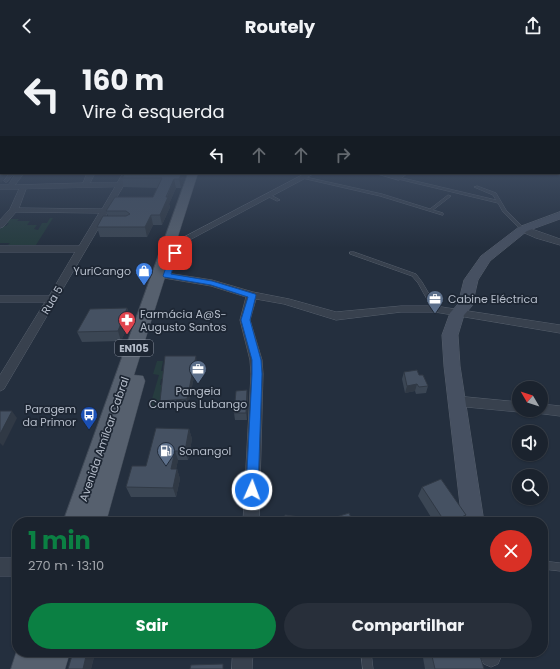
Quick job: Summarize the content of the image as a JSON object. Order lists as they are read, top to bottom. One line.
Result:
{"streets":{"main road":["EN105","Avenida Amílcar Cabral"],"street":["Rua 5"]},"places":{"shop":["YuriCango"],"office":["Cabine Eléctrica","Pangeia Campus Lubango"],"pharmacy":["Farmácia A@S- Augusto Santos"],"bus stop":["Paragem da Primor"],"fuel station":["Sonangol"]},"north":"top left","page":{"header":"Routely","turn":["160 m","Vire à esquerda"],"heading":["1 min","270 m · 13:10"],"buttons":["Sair","Compartilhar"]}}
